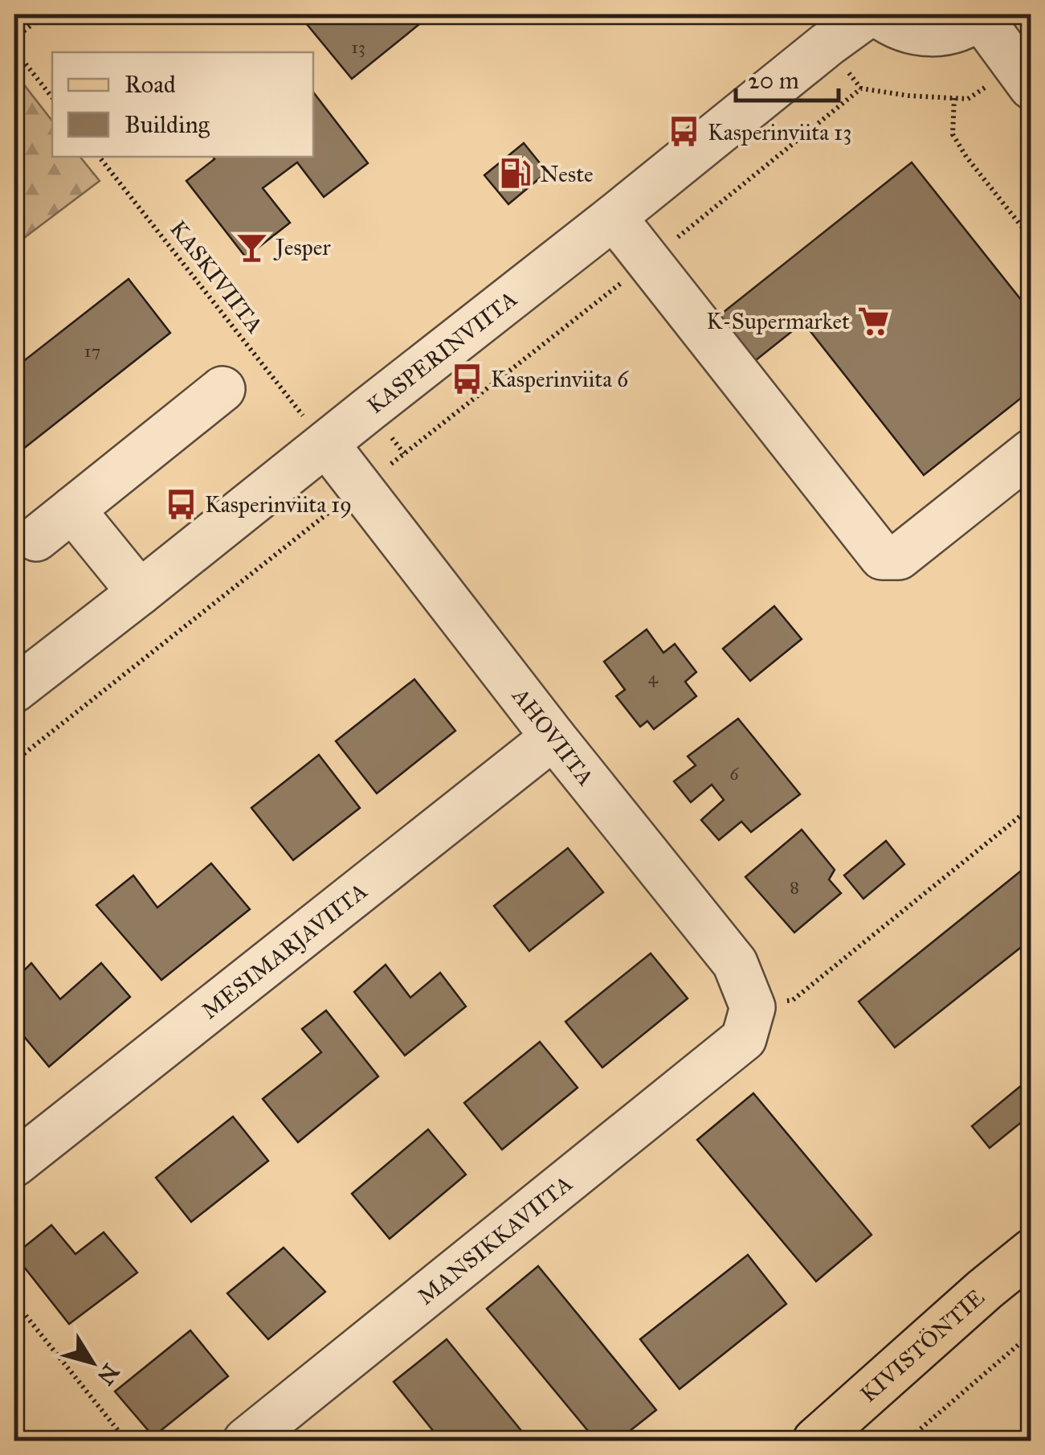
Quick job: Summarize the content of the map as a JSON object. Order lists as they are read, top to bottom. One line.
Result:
{"streets":{"main road":["KIVISTÖNTIE"],"street":["KASPERINVIITA","AHOVIITA","MESIMARJAVIITA","MANSIKKAVIITA"],"path":["KASKIVIITA"]},"crossings":[["KASKIVIITA","KASPERINVIITA"],["KASKIVIITA","AHOVIITA"],["KASPERINVIITA","AHOVIITA"],["AHOVIITA","MESIMARJAVIITA"],["AHOVIITA","MANSIKKAVIITA"]],"places":{"bus stop":["Kasperinviita 13","Kasperinviita 6","Kasperinviita 19"],"fuel station":["Neste"],"bar":["Jesper"],"supermarket":["K-Supermarket"]},"house_numbers":["13","17","4","6","8"],"legend":["Road","Building"],"scale_bar":"20 m","north":"bottom right"}
